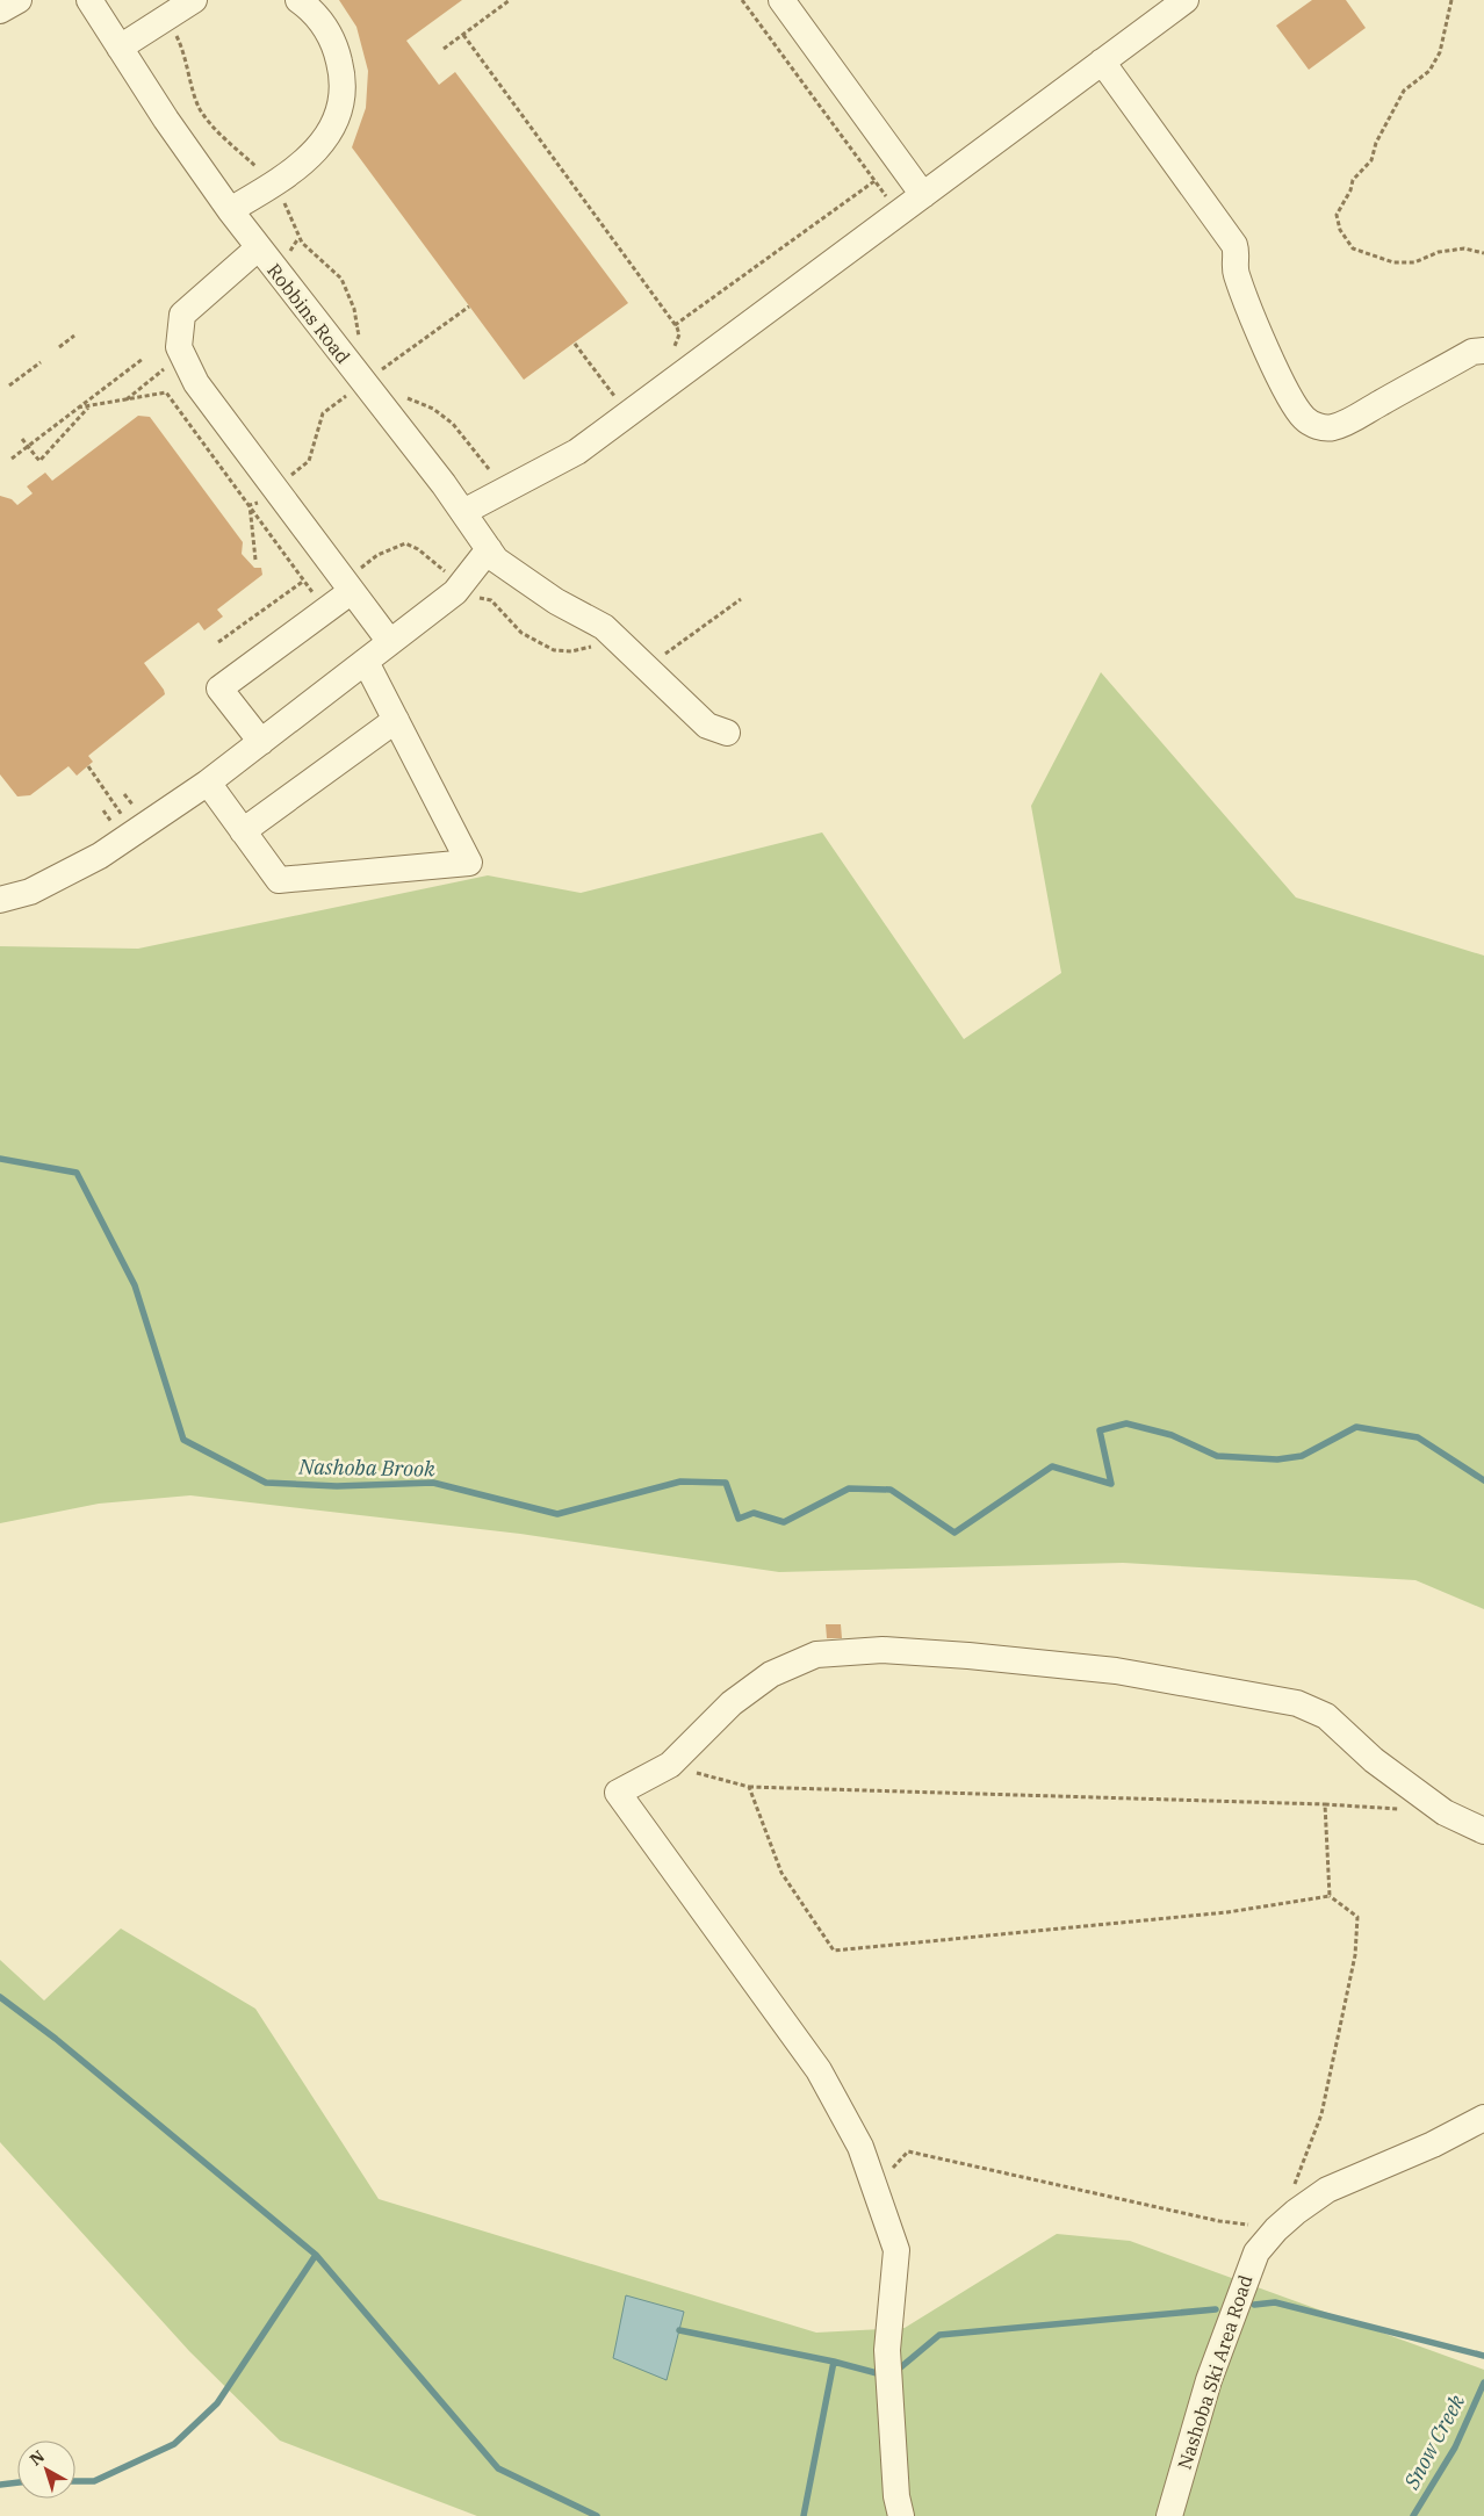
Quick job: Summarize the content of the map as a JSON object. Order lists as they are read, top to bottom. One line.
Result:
{"streets":{"lane":["Robbins Road","Nashoba Ski Area Road"]},"water":["Nashoba Brook","Snow Creek"],"north":"top left"}
